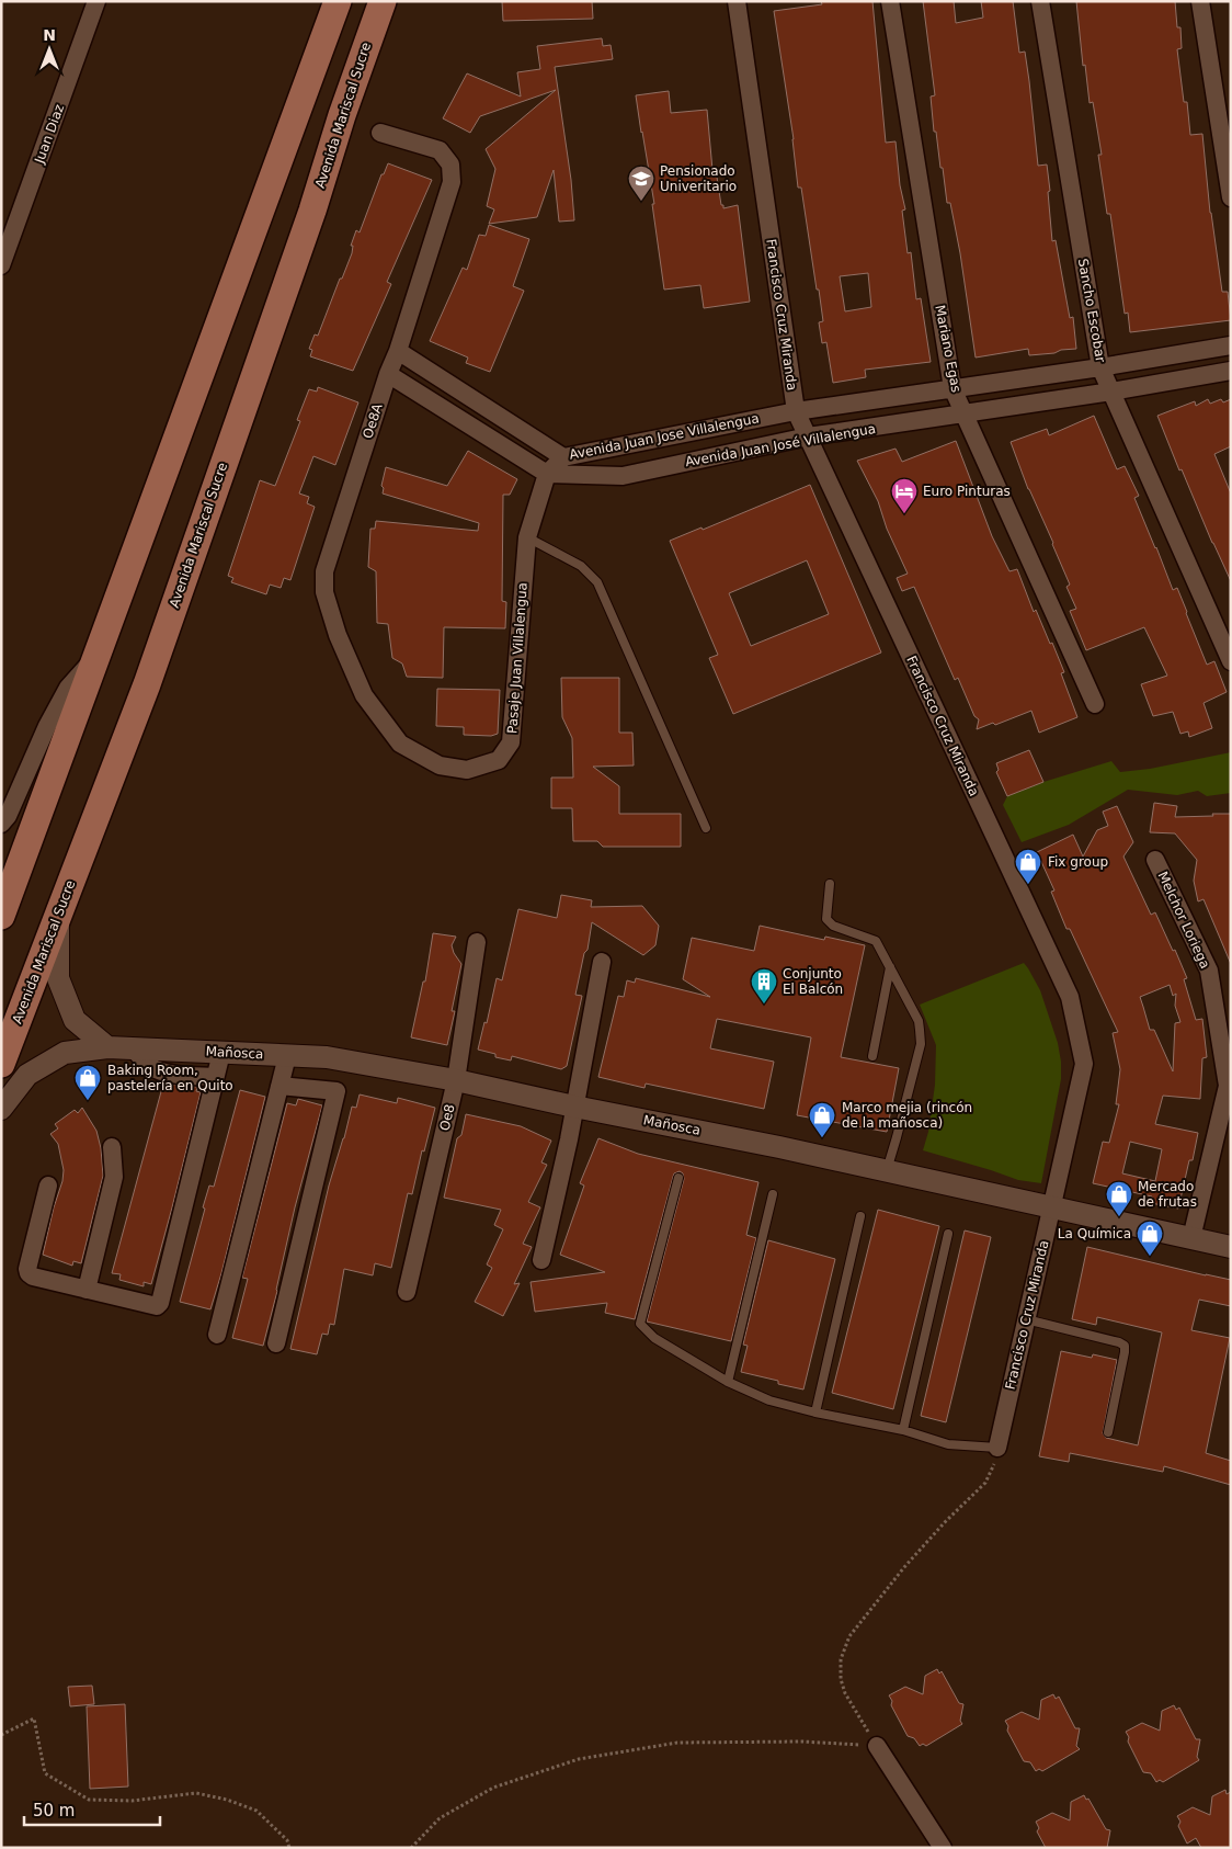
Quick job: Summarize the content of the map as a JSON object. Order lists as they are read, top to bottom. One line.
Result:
{"streets":{"main road":["Avenida Mariscal Sucre"],"street":["Juan Diaz","Sancho Escobar","Francisco Cruz Miranda","Mariano Egas","Oe8A","Avenida Juan Jose Villalengua","Avenida Juan José Villalengua","Pasaje Juan Villalengua","Melchor Loriega","Mañosca","Oe8"]},"crossings":[["Sancho Escobar","Avenida Juan José Villalengua"],["Francisco Cruz Miranda","Avenida Juan Jose Villalengua"],["Francisco Cruz Miranda","Avenida Juan José Villalengua"],["Francisco Cruz Miranda","Mañosca"],["Mariano Egas","Avenida Juan José Villalengua"],["Oe8A","Avenida Juan Jose Villalengua"],["Oe8A","Pasaje Juan Villalengua"],["Avenida Juan Jose Villalengua","Pasaje Juan Villalengua"],["Avenida Juan José Villalengua","Pasaje Juan Villalengua"],["Melchor Loriega","Mañosca"],["Mañosca","Oe8"]],"places":{"school or university":["Pensionado Univeritario"],"hotel":["Euro Pinturas"],"shop":["Fix group","Baking Room, pastelería en Quito","Marco mejia (rincón de la mañosca)","Mercado de frutas","La Química"],"building":["Conjunto El Balcón"]},"scale_bar":"50 m","north":"top"}
